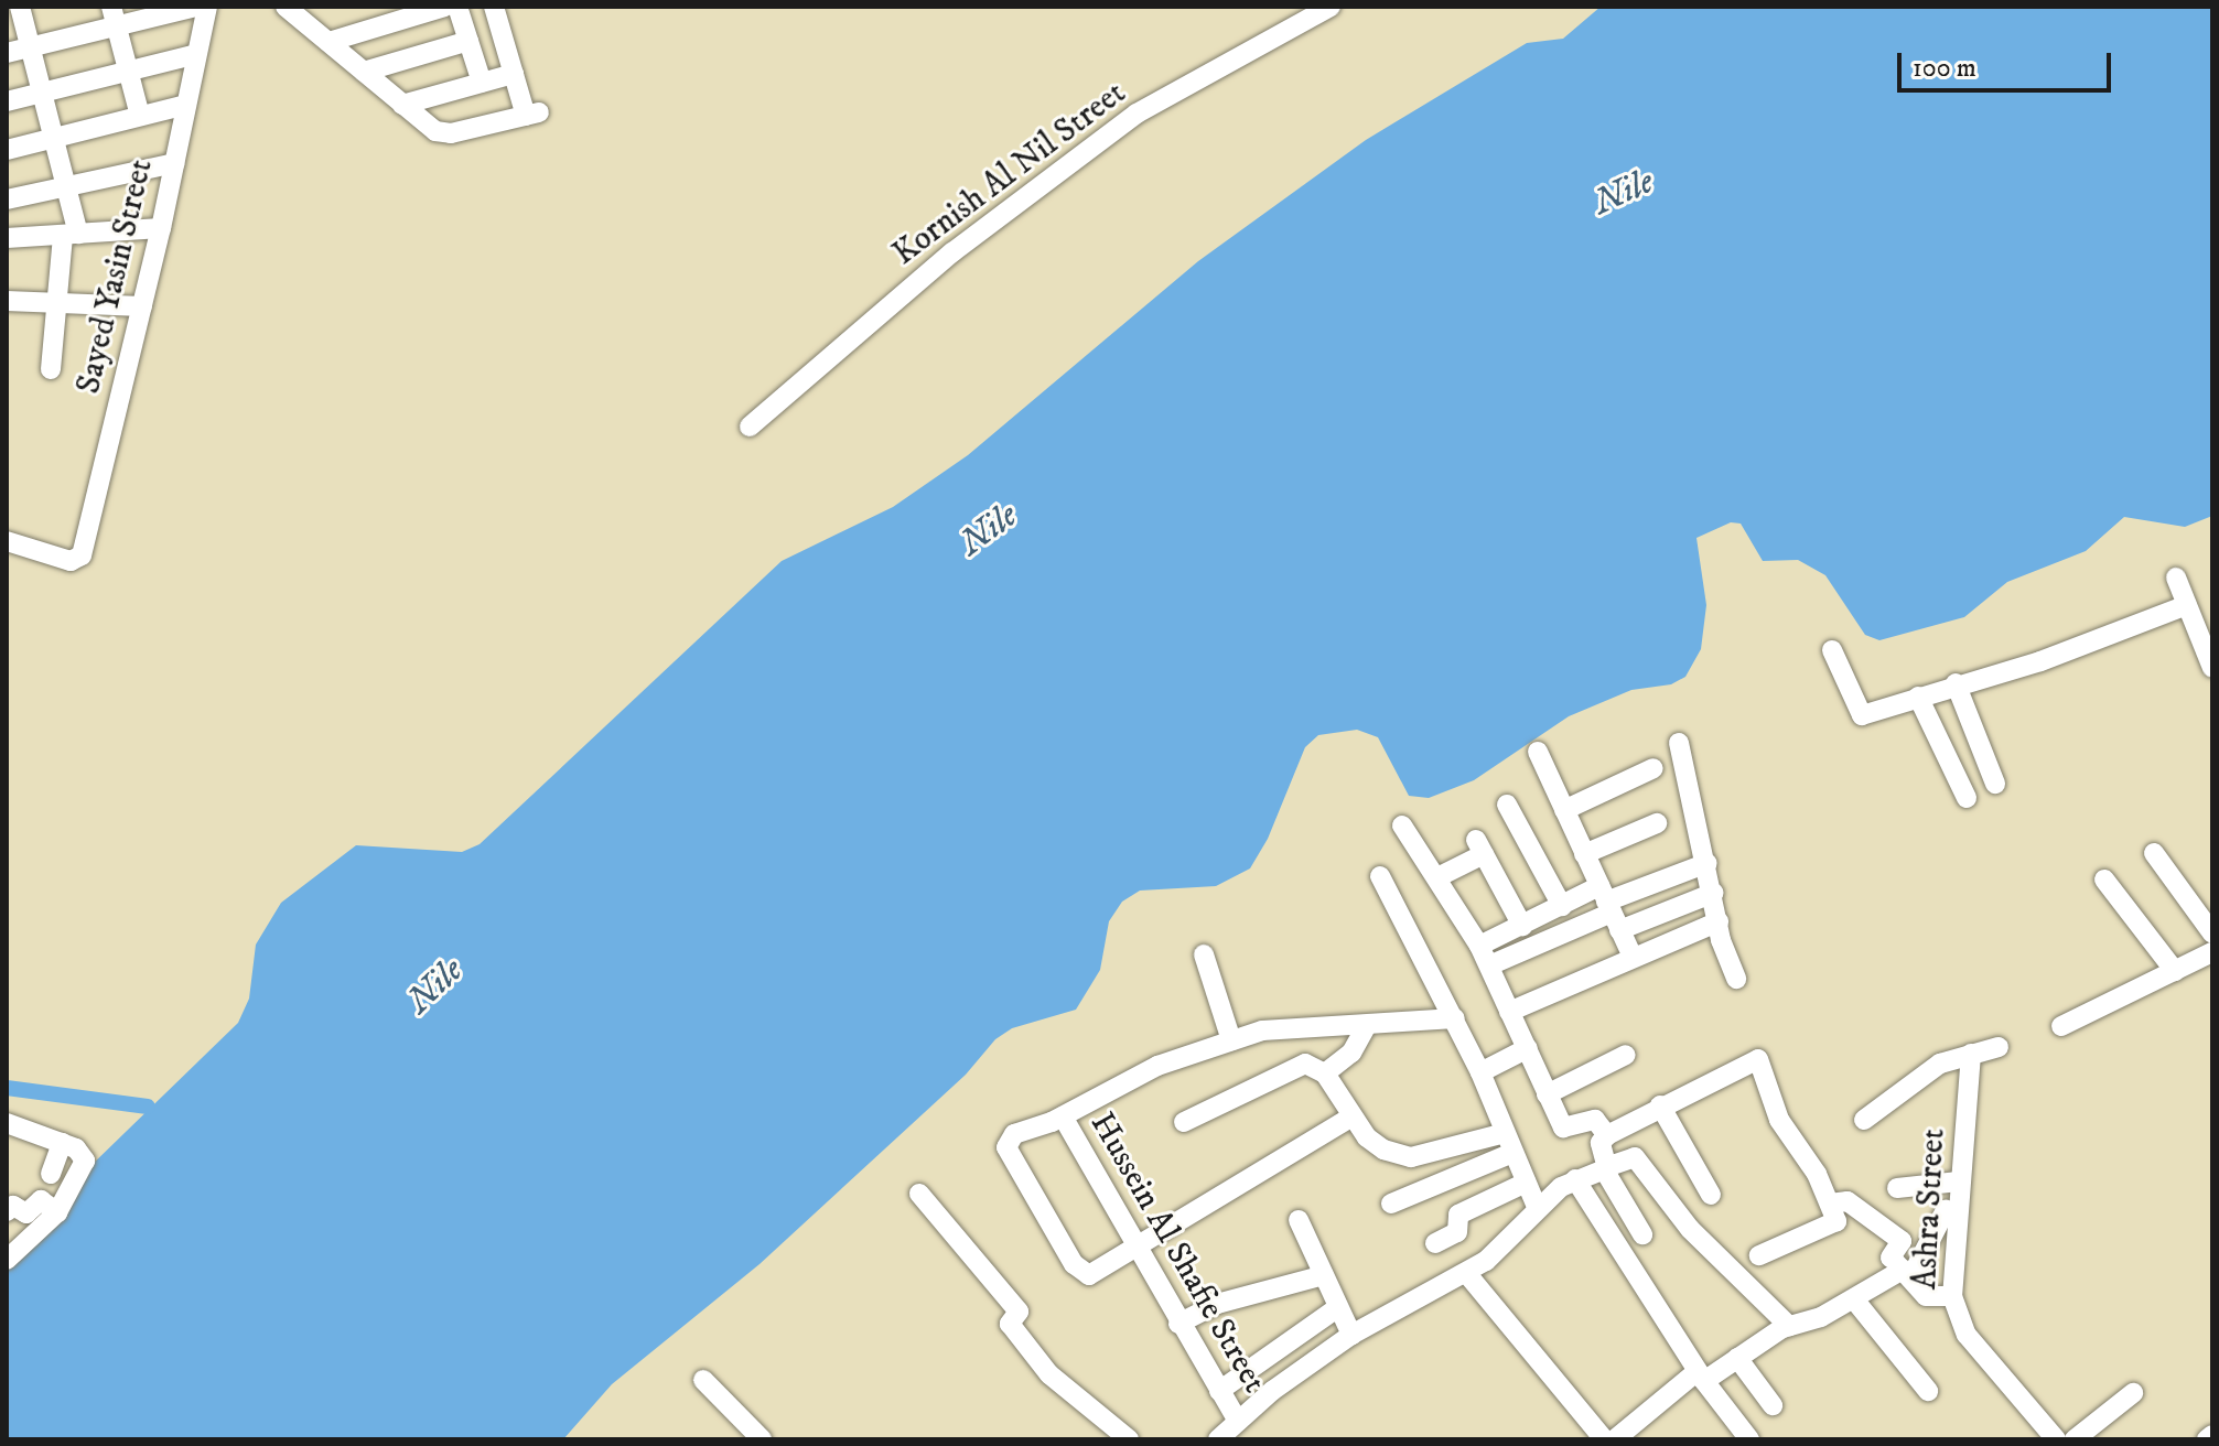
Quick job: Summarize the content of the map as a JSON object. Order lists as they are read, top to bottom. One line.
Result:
{"streets":{"street":["Kornish Al Nil Street","Sayed Yasin Street","Ashra Street","Hussein Al Shafie Street"]},"water":["Nile"],"scale_bar":"100 m"}
